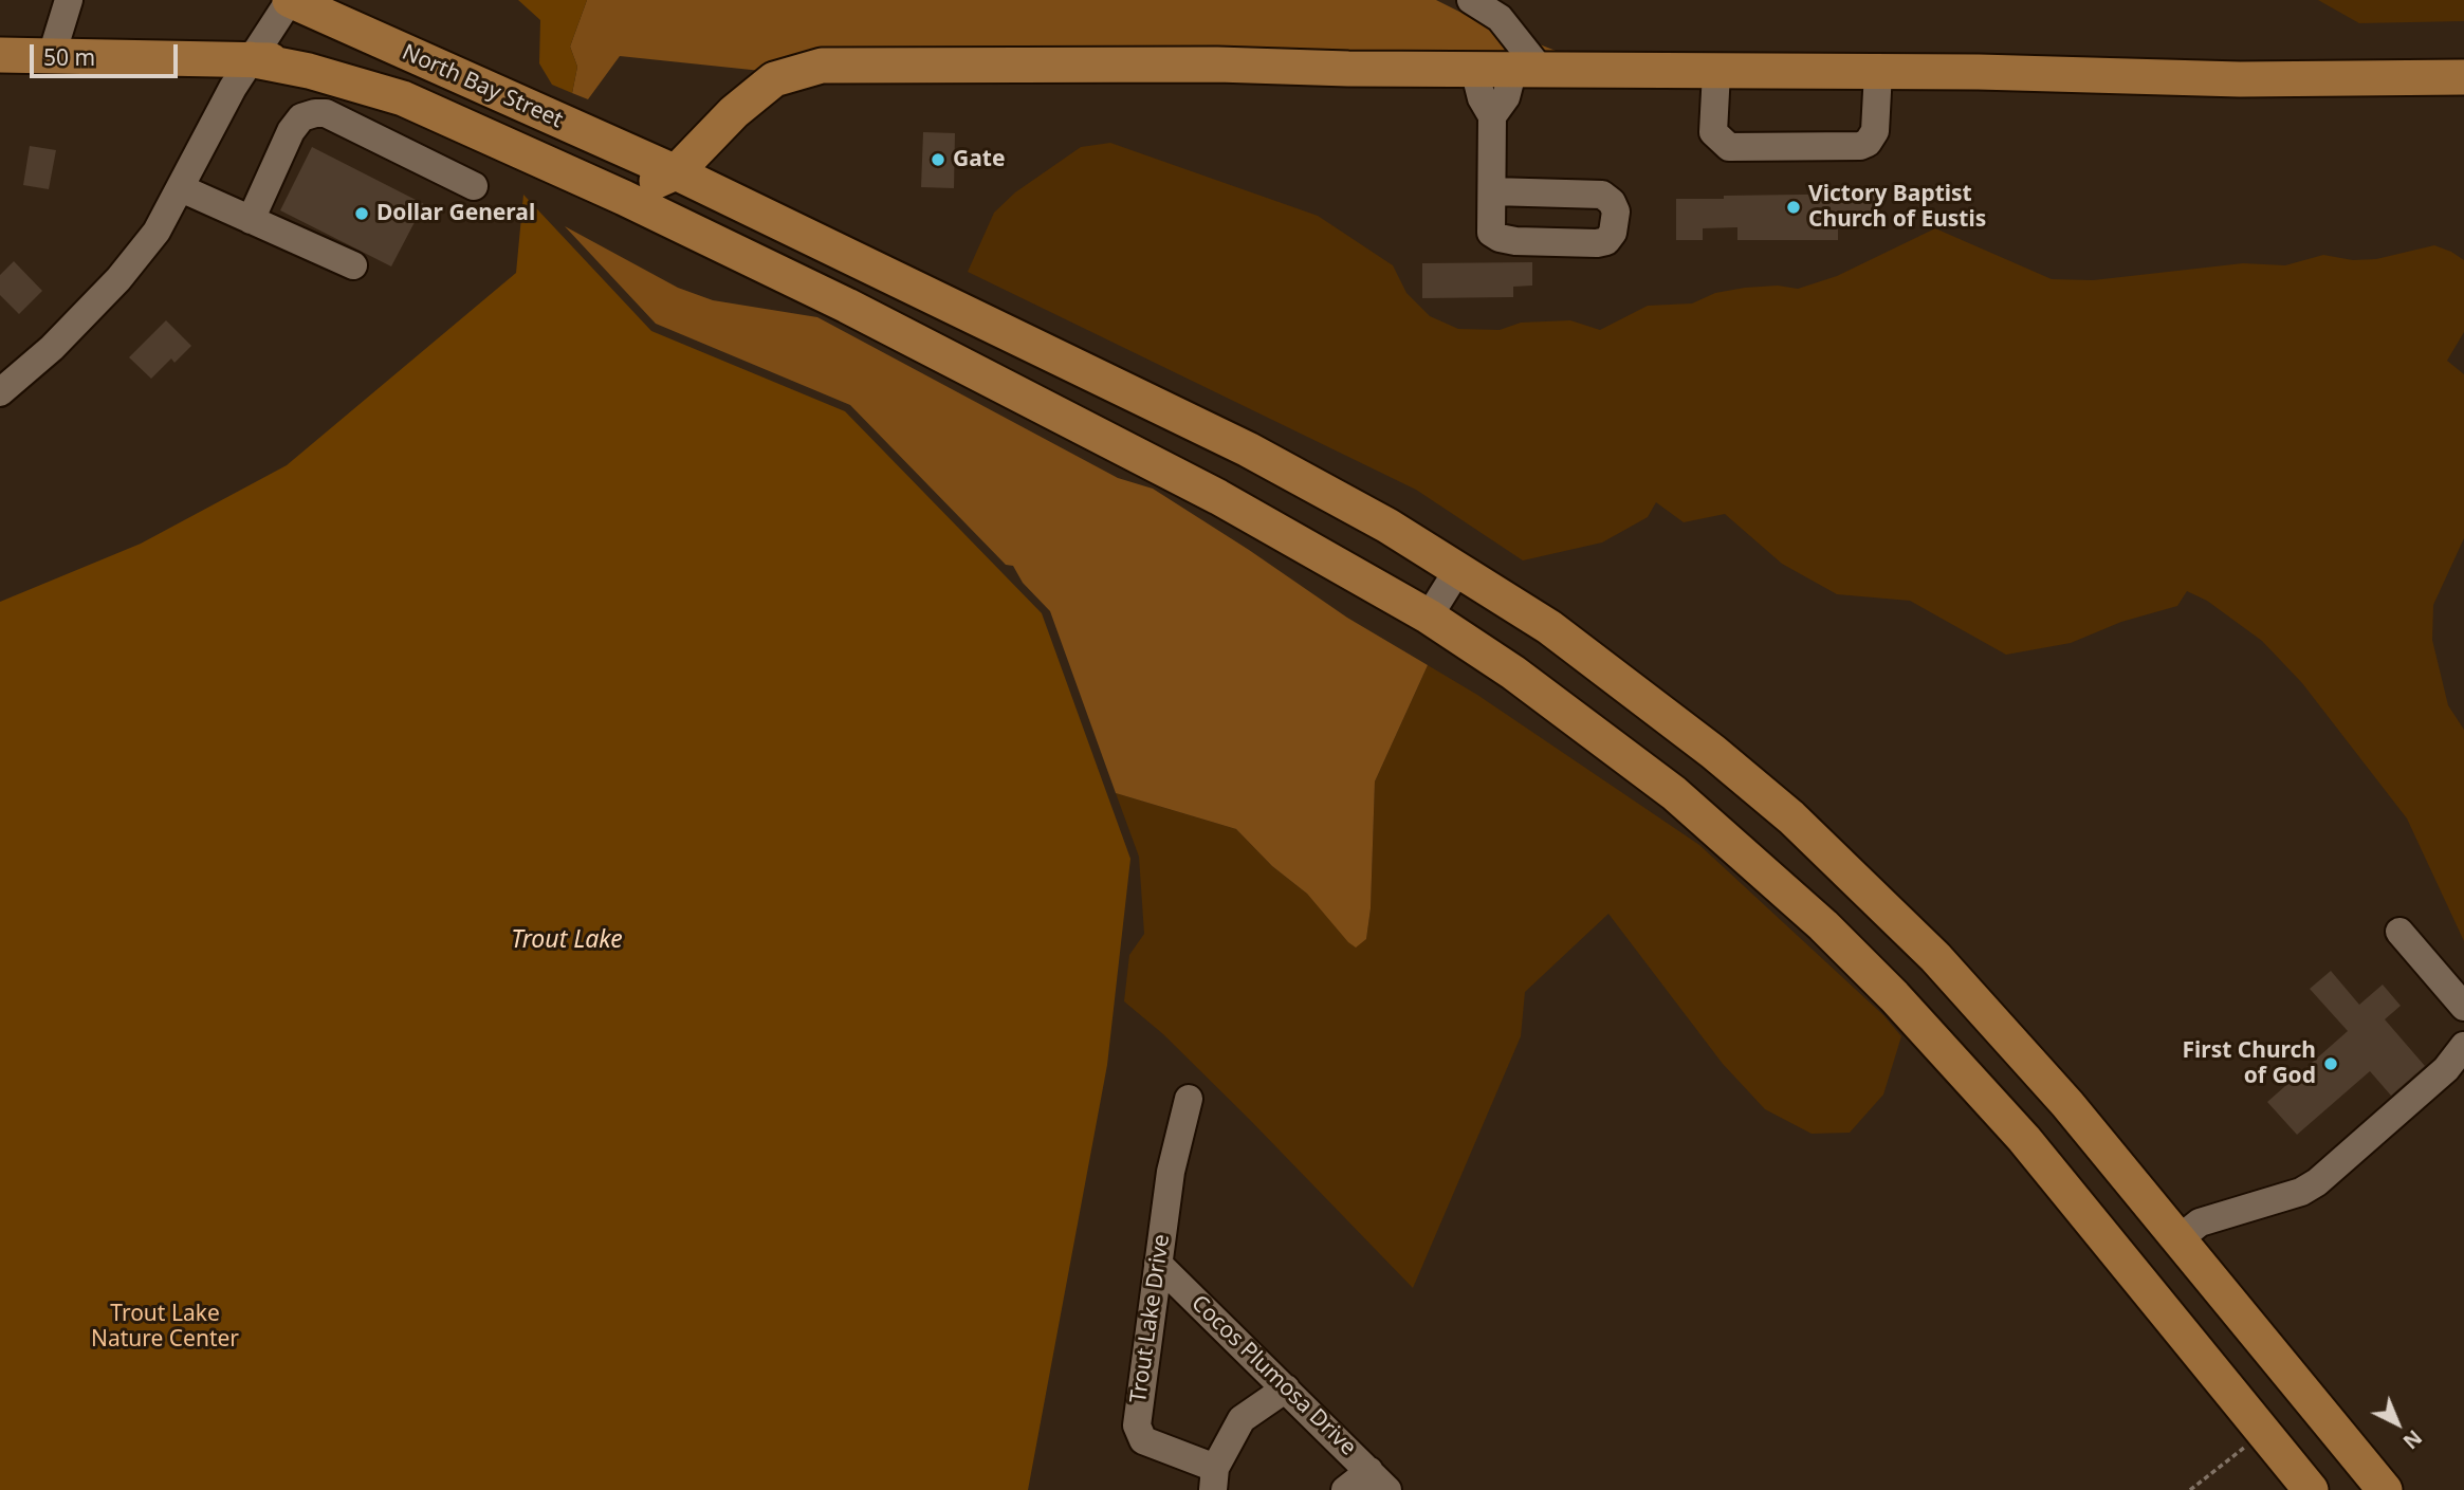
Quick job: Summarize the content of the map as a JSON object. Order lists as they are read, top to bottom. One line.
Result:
{"streets":{"main road":["North Bay Street"],"street":["Trout Lake Drive","Cocos Plumosa Drive"]},"crossings":[["Trout Lake Drive","Cocos Plumosa Drive"]],"water":["Trout Lake"],"parks":["Trout Lake Nature Center"],"places":["Gate","Victory Baptist Church of Eustis","Dollar General","First Church of God"],"scale_bar":"50 m","north":"bottom right"}
